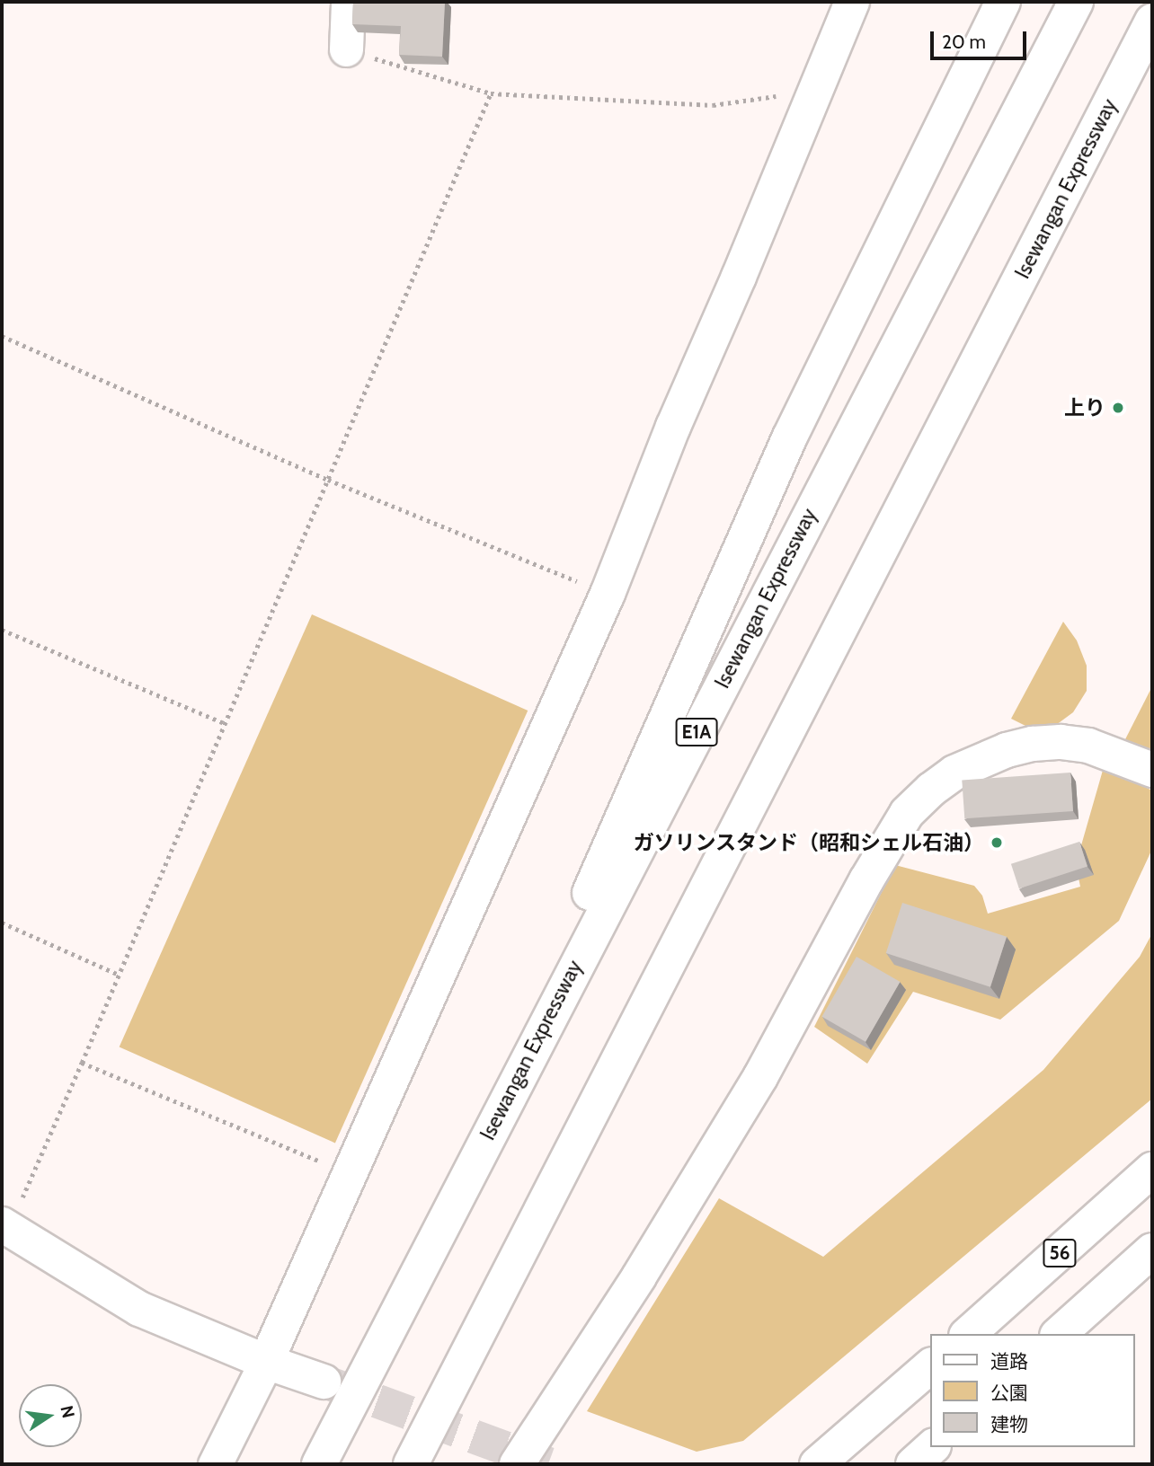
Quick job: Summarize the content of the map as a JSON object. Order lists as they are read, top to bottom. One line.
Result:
{"streets":{"main road":["Isewangan Expressway","E1A","56"]},"places":["上り","ガソリンスタンド（昭和シェル石油）"],"legend":["道路","公園","建物"],"scale_bar":"20 m","north":"right"}
